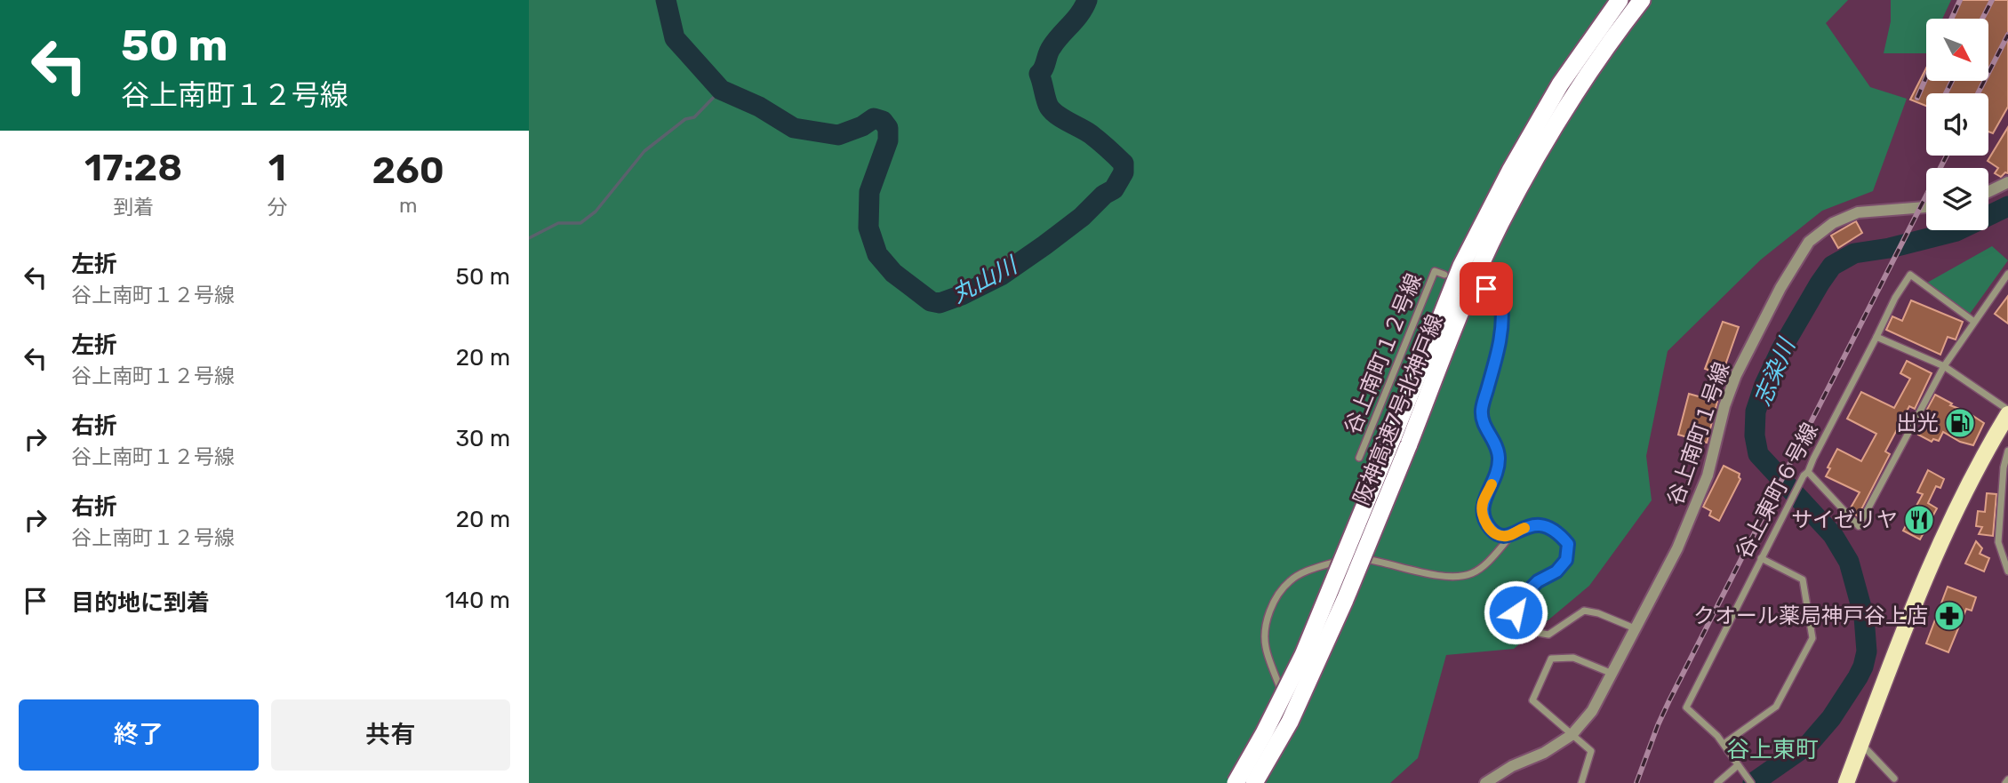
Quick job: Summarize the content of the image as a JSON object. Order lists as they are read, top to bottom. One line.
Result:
{"streets":{"highway":["阪神高速7号北神戸線"],"street":["谷上南町１２号線","谷上南町１号線","谷上東町６号線"]},"districts":["谷上東町"],"water":["丸山川","志染川"],"places":{"fuel station":["出光"],"restaurant":["サイゼリヤ"],"pharmacy":["クオール薬局神戸谷上店"]},"north":"bottom right","page":{"turn":["50 m","谷上南町１２号線"],"eta":["17:28","到着","1","分","260","m"],"list":[{"name":"左折","note":"谷上南町１２号線","value":"50 m"},{"name":"左折","note":"谷上南町１２号線","value":"20 m"},{"name":"右折","note":"谷上南町１２号線","value":"30 m"},{"name":"右折","note":"谷上南町１２号線","value":"20 m"},{"name":"目的地に到着","value":"140 m"}],"buttons":["終了","共有"]}}
